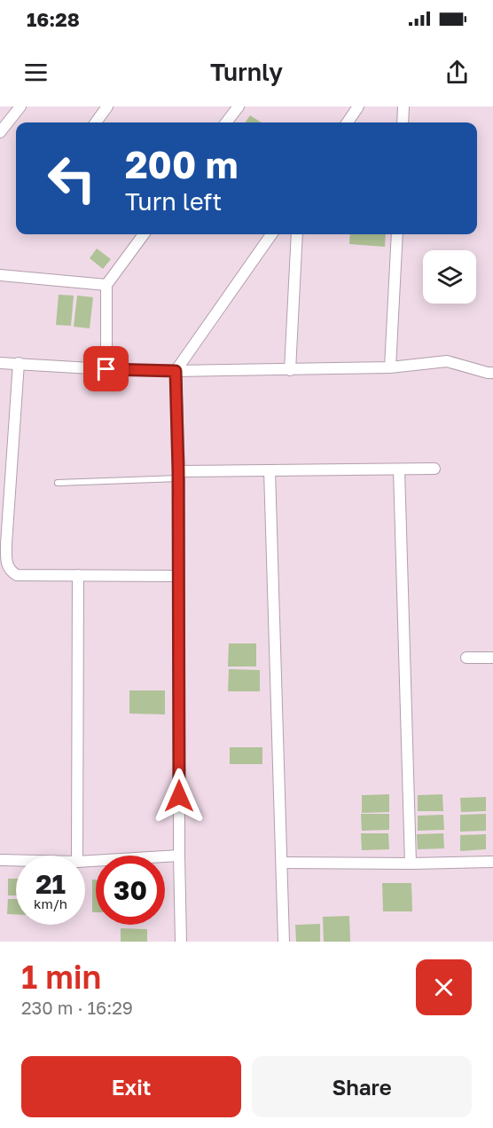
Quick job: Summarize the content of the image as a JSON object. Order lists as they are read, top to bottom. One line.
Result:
{"page":{"status":"16:28","header":"Turnly","turn":["200 m","Turn left"],"speed":"21 km/h","limit":"30","heading":["1 min","230 m · 16:29"],"buttons":["Exit","Share"]}}
